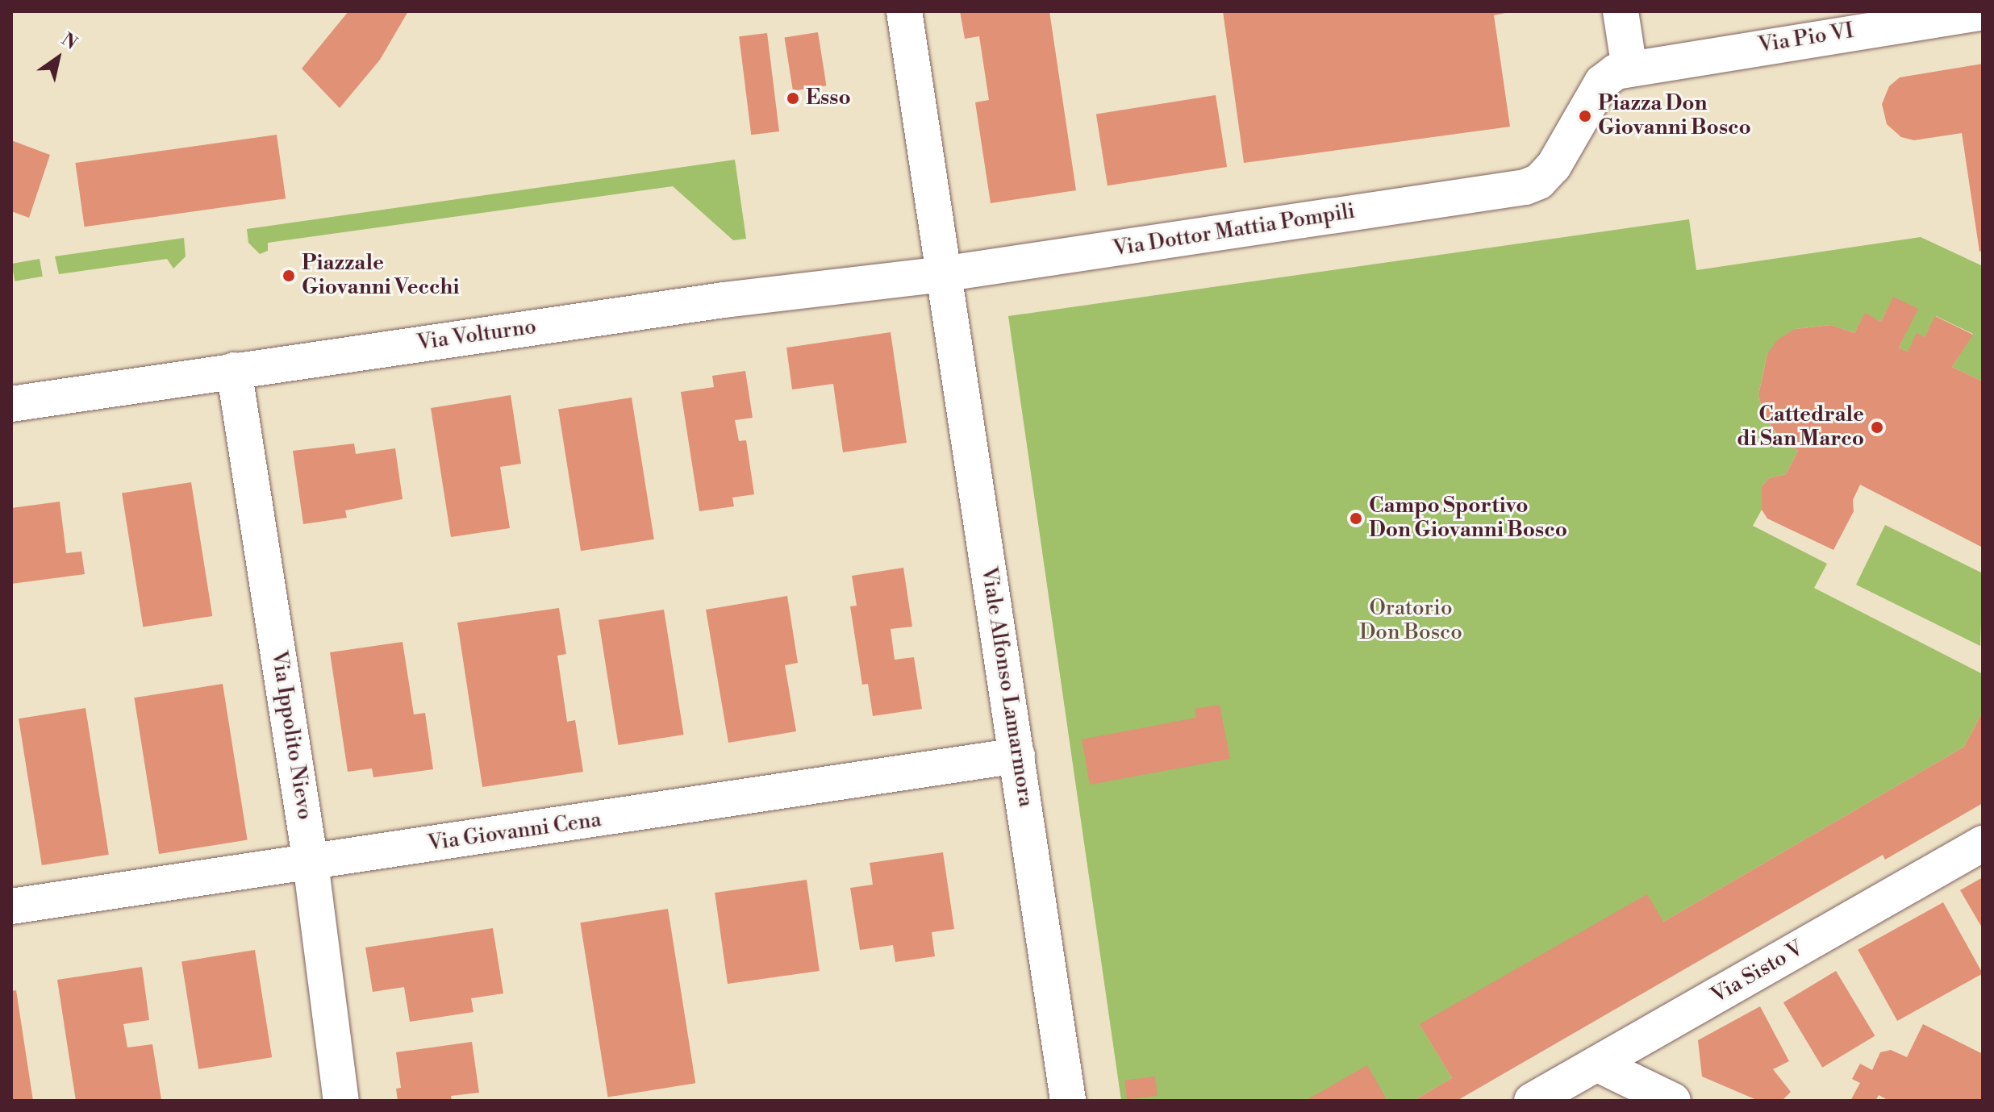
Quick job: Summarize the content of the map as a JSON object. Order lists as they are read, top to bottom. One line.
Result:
{"streets":{"street":["Via Pio VI","Via Dottor Mattia Pompili","Via Volturno","Viale Alfonso Lamarmora","Via Ippolito Nievo","Via Giovanni Cena","Via Sisto V"]},"crossings":[["Via Pio VI","Via Dottor Mattia Pompili"],["Via Dottor Mattia Pompili","Via Volturno"],["Via Dottor Mattia Pompili","Viale Alfonso Lamarmora"],["Via Volturno","Viale Alfonso Lamarmora"],["Via Volturno","Via Ippolito Nievo"],["Viale Alfonso Lamarmora","Via Giovanni Cena"],["Via Ippolito Nievo","Via Giovanni Cena"]],"parks":["Oratorio Don Bosco"],"places":["Esso","Piazza Don Giovanni Bosco","Piazzale Giovanni Vecchi","Cattedrale di San Marco","Campo Sportivo Don Giovanni Bosco"],"north":"top right"}
